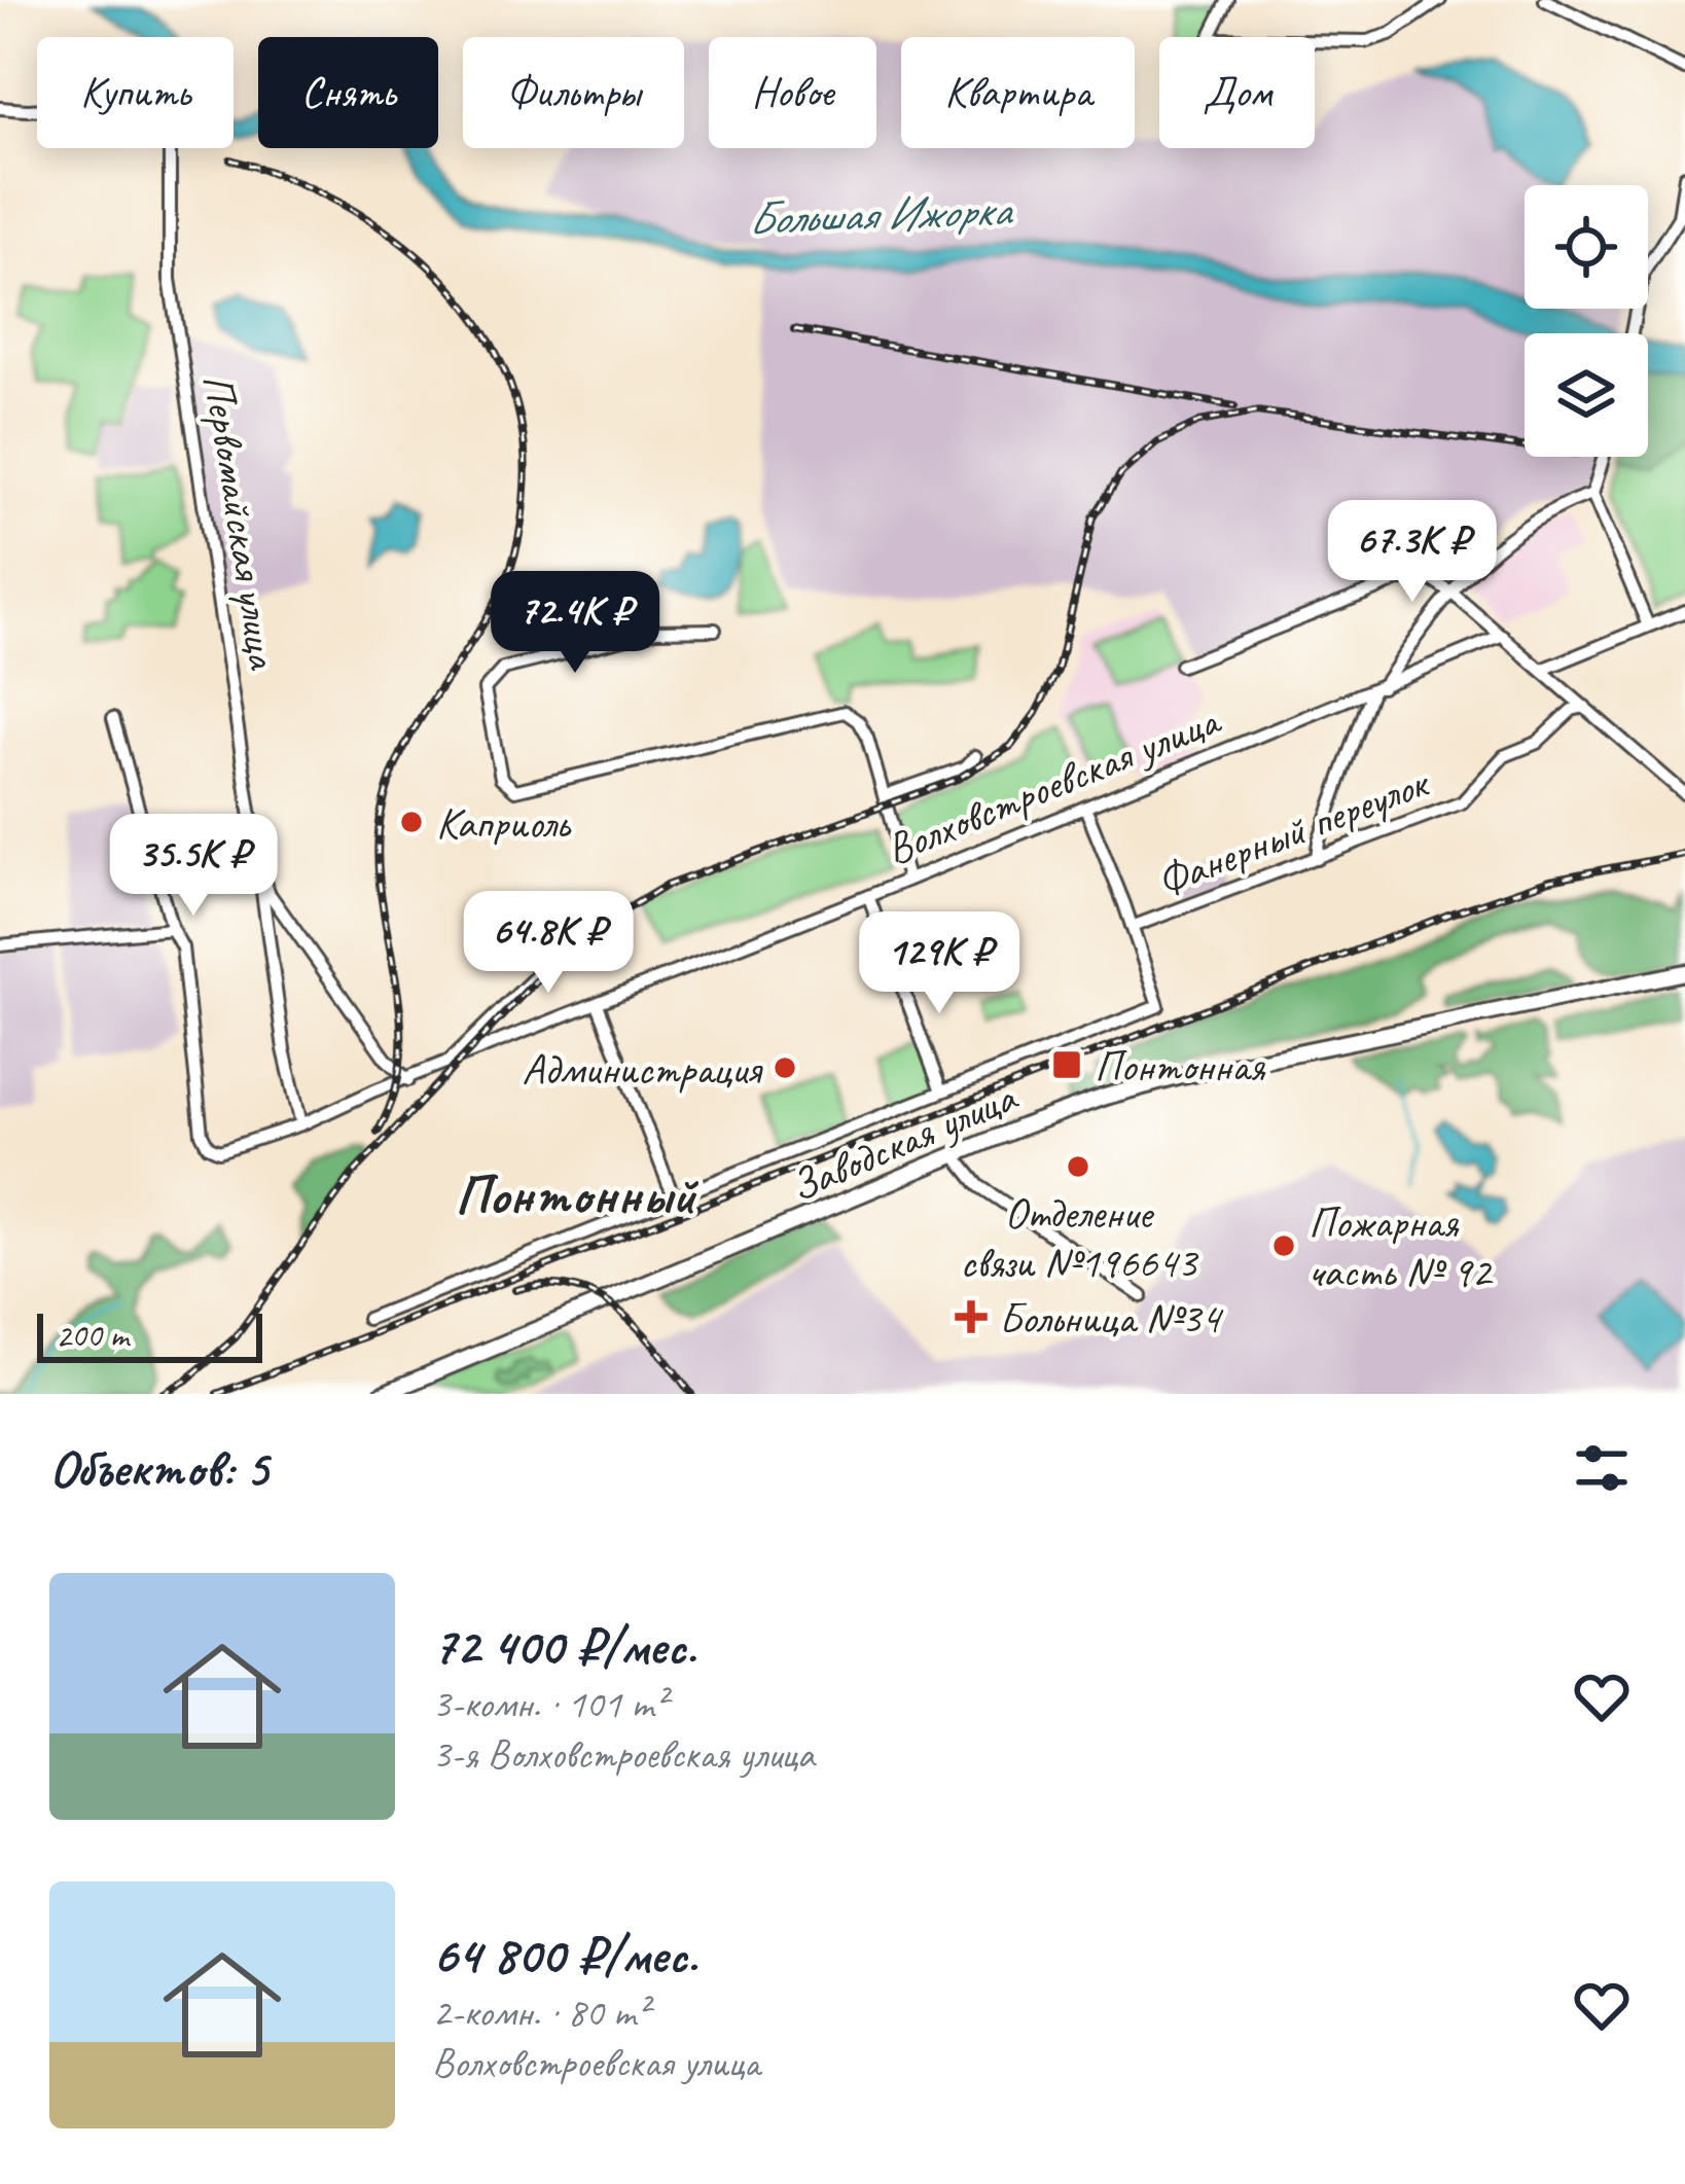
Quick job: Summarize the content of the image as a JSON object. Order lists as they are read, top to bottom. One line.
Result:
{"streets":{"main road":["Заводская улица"],"street":["Первомайская улица","Волховстроевская улица","Фанерный переулок"]},"crossings":[["Первомайская улица","Волховстроевская улица"]],"districts":["Понтонный"],"water":["Большая Ижорка"],"places":{"other":["Каприоль","Администрация","Отделение связи №196643","Пожарная часть № 92"],"transit":["Понтонная"],"health":["Больница №34"]},"scale_bar":"200 m","page":{"chip":["Купить","Снять","Фильтры","Новое","Квартира","Дом"],"price":["67.3K ₽","72.4K ₽","35.5K ₽","64.8K ₽","129K ₽"],"scale":"200 m","heading":"Объектов: 5","list":[{"name":"72 400 ₽/мес.","note":"3-комн. · 101 m² · 3-я Волховстроевская улица"},{"name":"64 800 ₽/мес.","note":"2-комн. · 80 m² · Волховстроевская улица"}]}}
